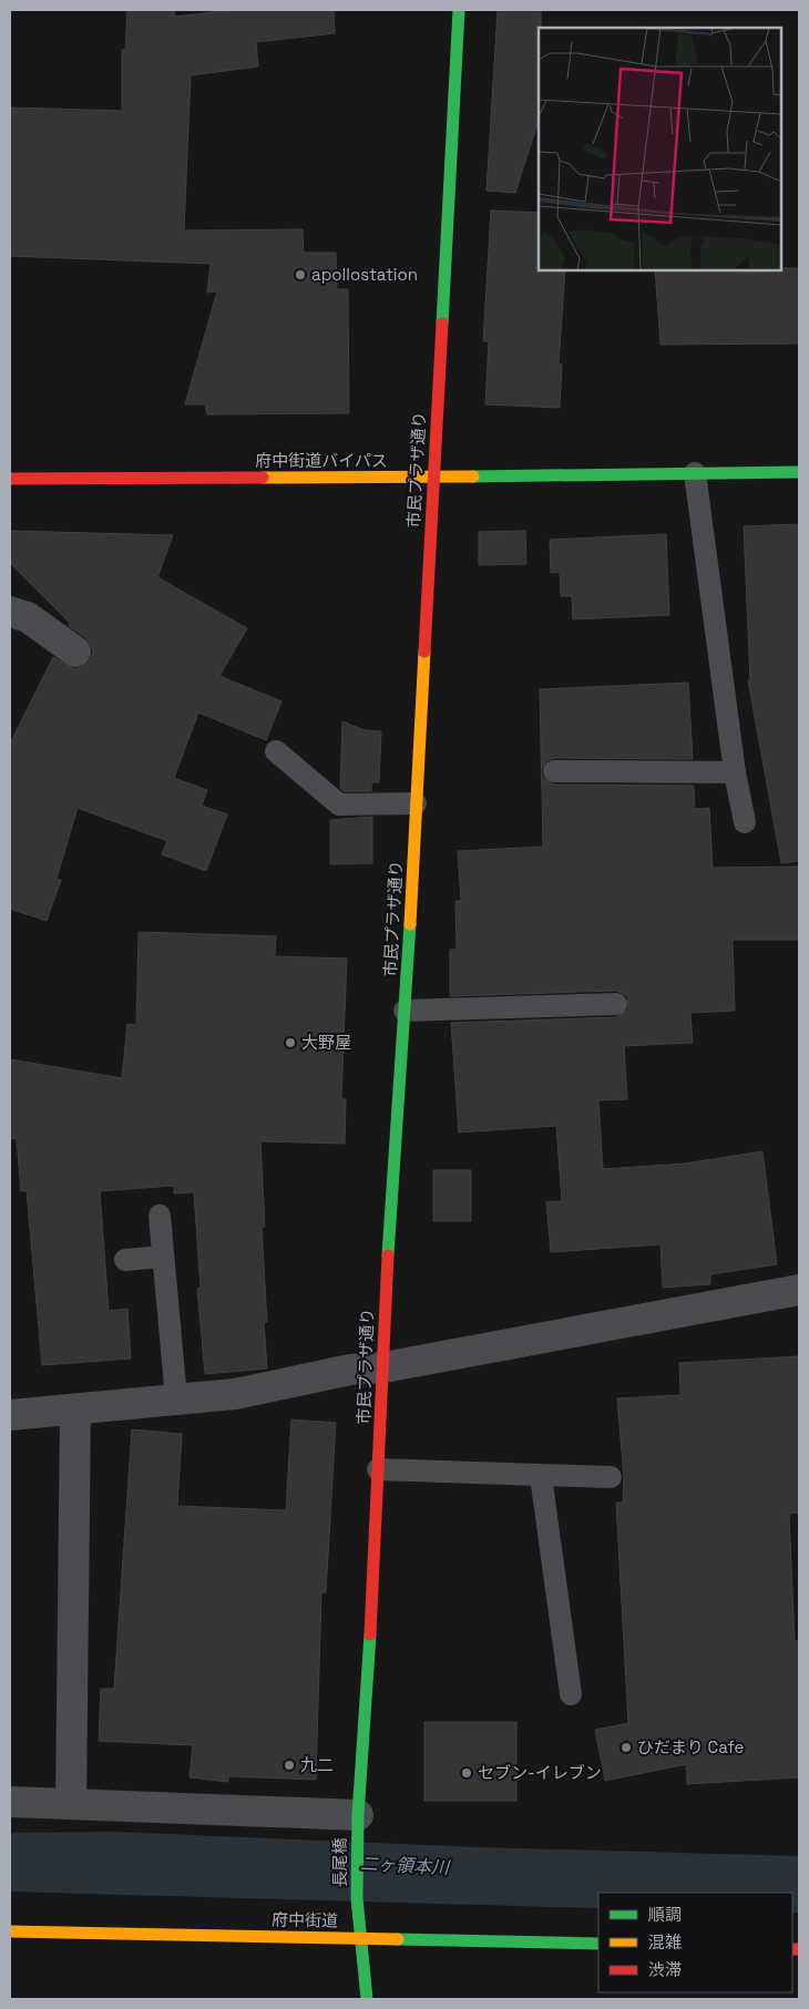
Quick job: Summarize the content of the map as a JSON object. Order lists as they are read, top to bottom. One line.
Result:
{"streets":{"street":["府中街道バイパス","市民プラザ通り","長尾橋","府中街道"]},"crossings":[["府中街道バイパス","市民プラザ通り"],["市民プラザ通り","長尾橋"],["長尾橋","府中街道"]],"water":["二ヶ領本川"],"places":["apollostation","大野屋","ひだまり Cafe","九二","セブン-イレブン"],"legend":["順調","混雑","渋滞"]}
